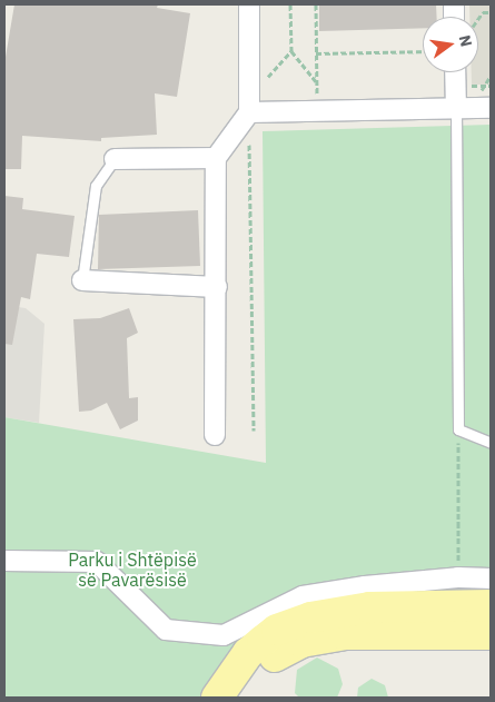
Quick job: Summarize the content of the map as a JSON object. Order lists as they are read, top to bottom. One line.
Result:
{"parks":["Parku i Shtëpisë së Pavarësisë"],"north":"right"}
